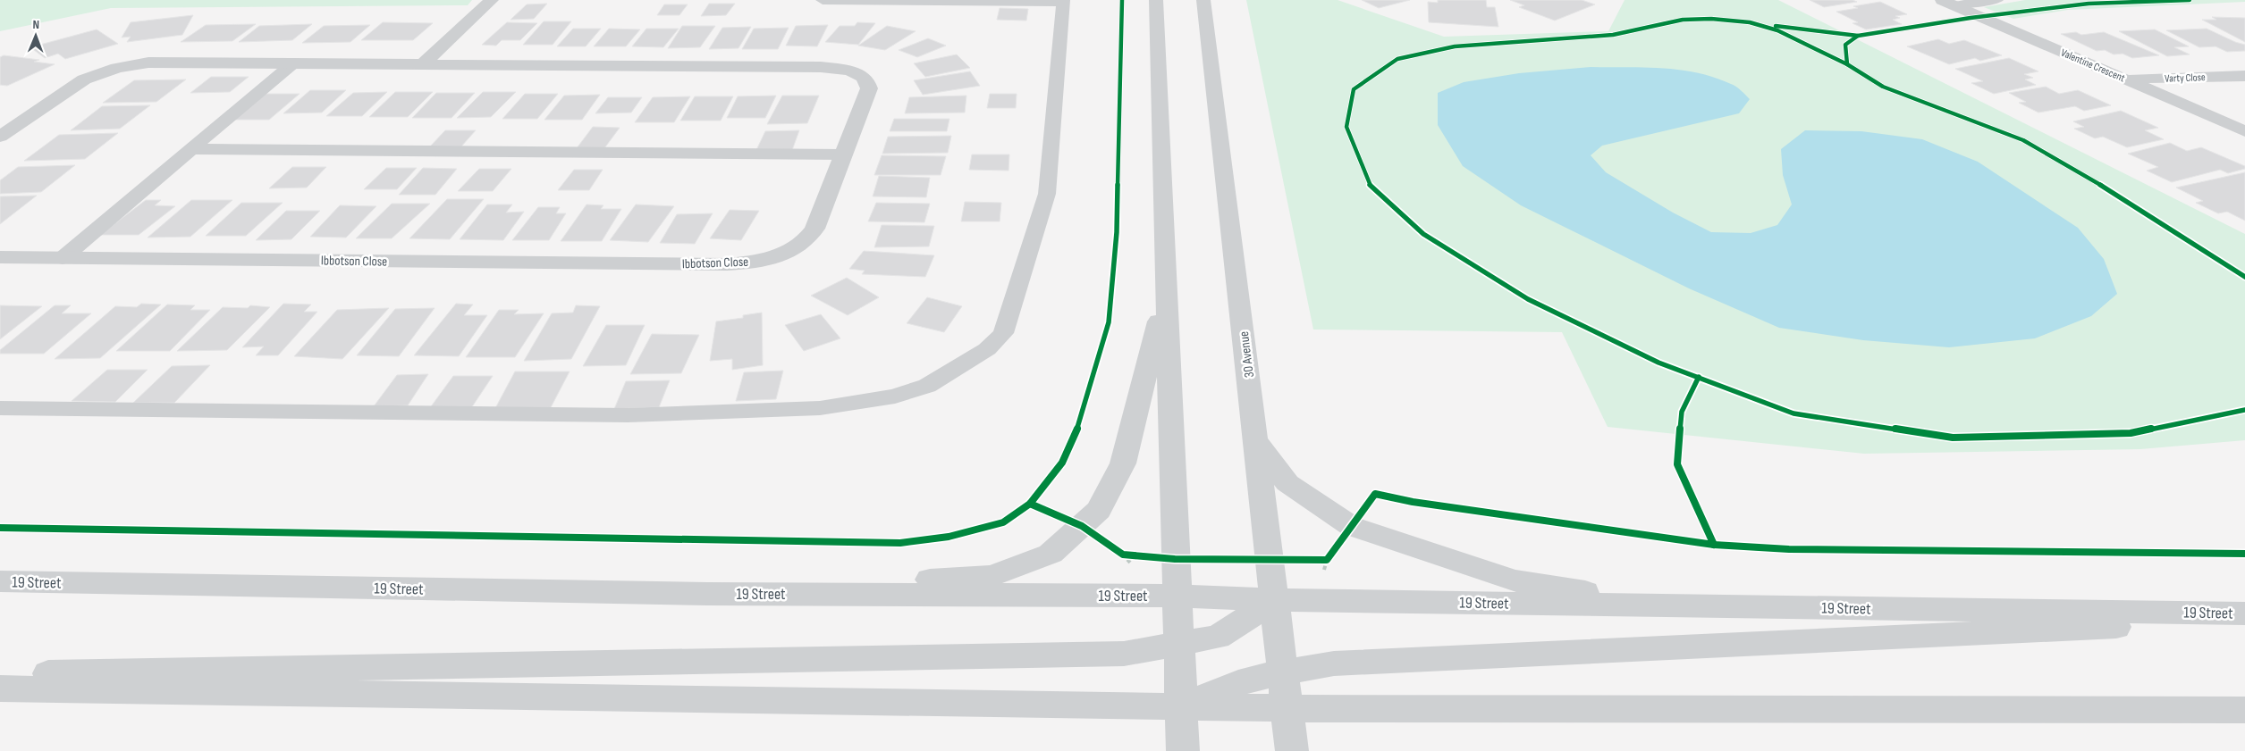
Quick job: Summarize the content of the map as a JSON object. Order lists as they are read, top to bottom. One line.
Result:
{"streets":{"main road":["30 Avenue","19 Street"],"street":["Valentine Crescent","Varty Close","Ibbotson Close"]},"crossings":[["Valentine Crescent","Varty Close"],["30 Avenue","19 Street"]],"north":"top"}
